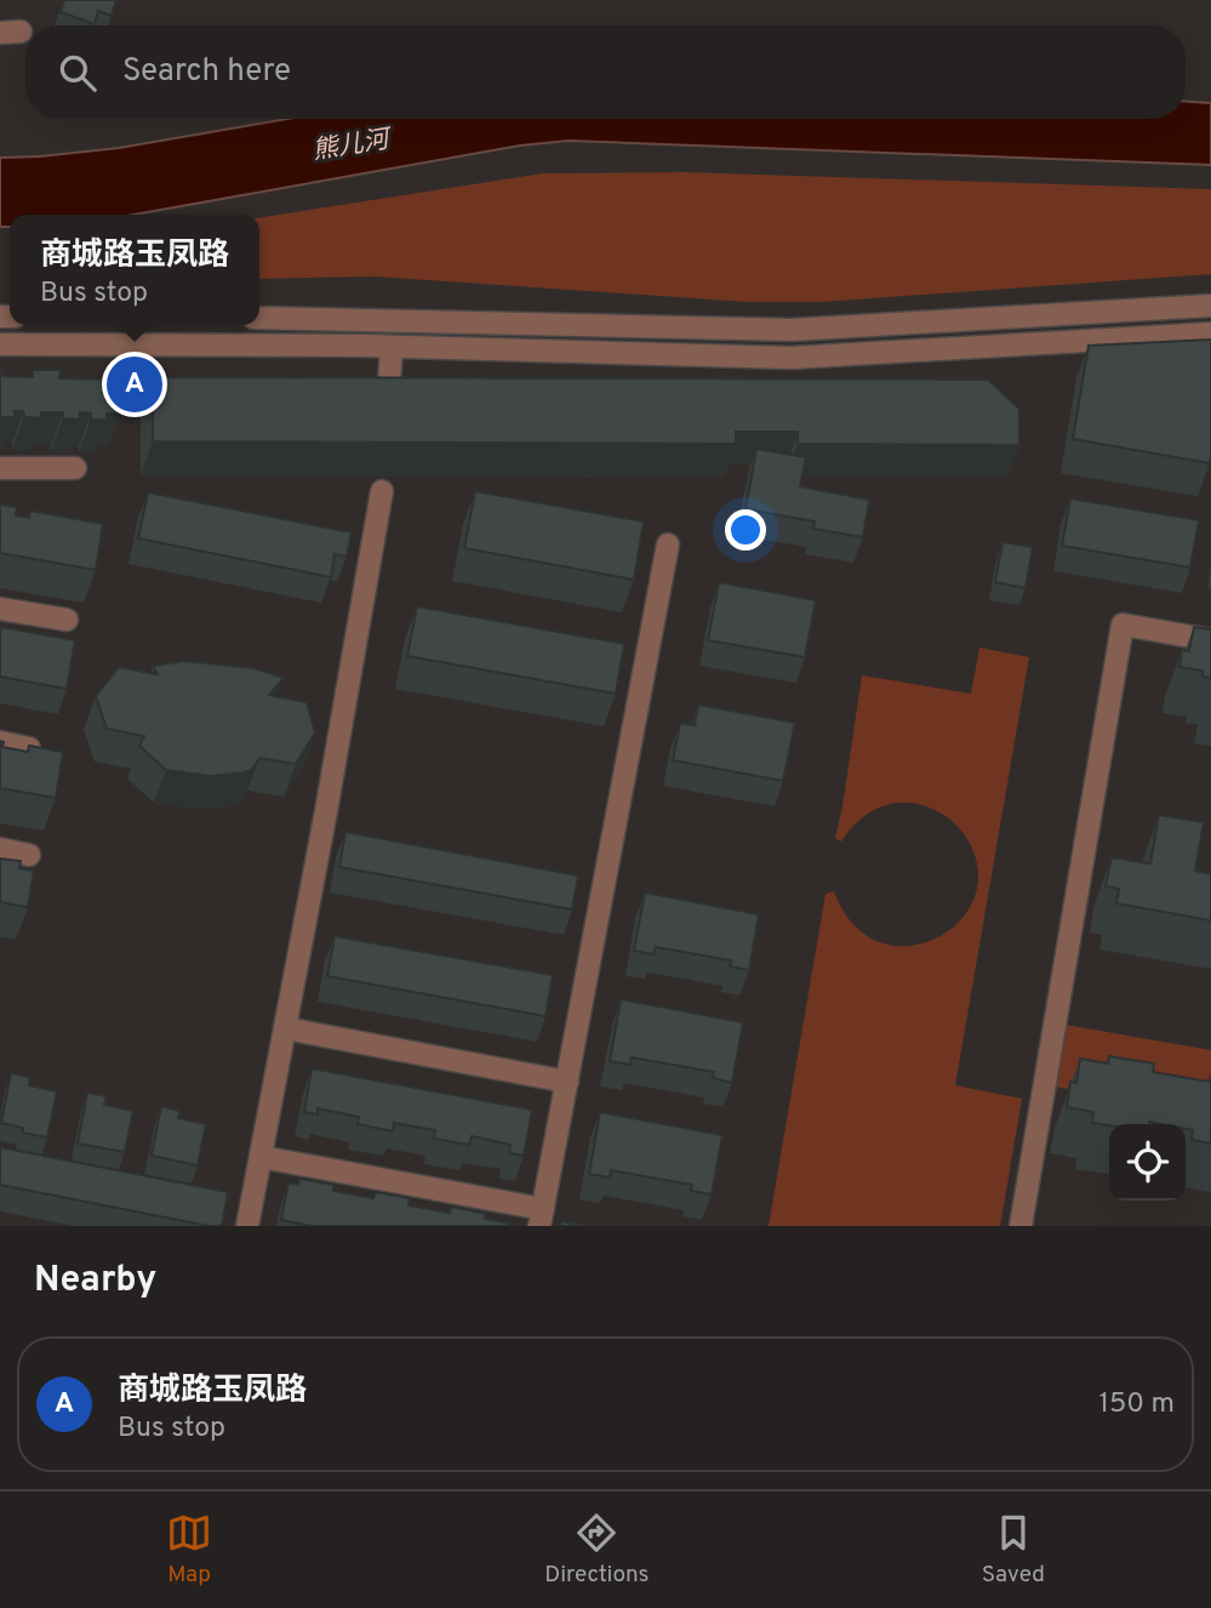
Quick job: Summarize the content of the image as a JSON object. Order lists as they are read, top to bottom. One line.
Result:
{"water":["熊儿河"],"page":{"search":"Search here","popup":["商城路玉凤路","Bus stop"],"pins":"A","heading":"Nearby","list":[{"mark":"A","name":"商城路玉凤路","note":"Bus stop","value":"150 m"}],"nav":["Map","Directions","Saved"]}}
